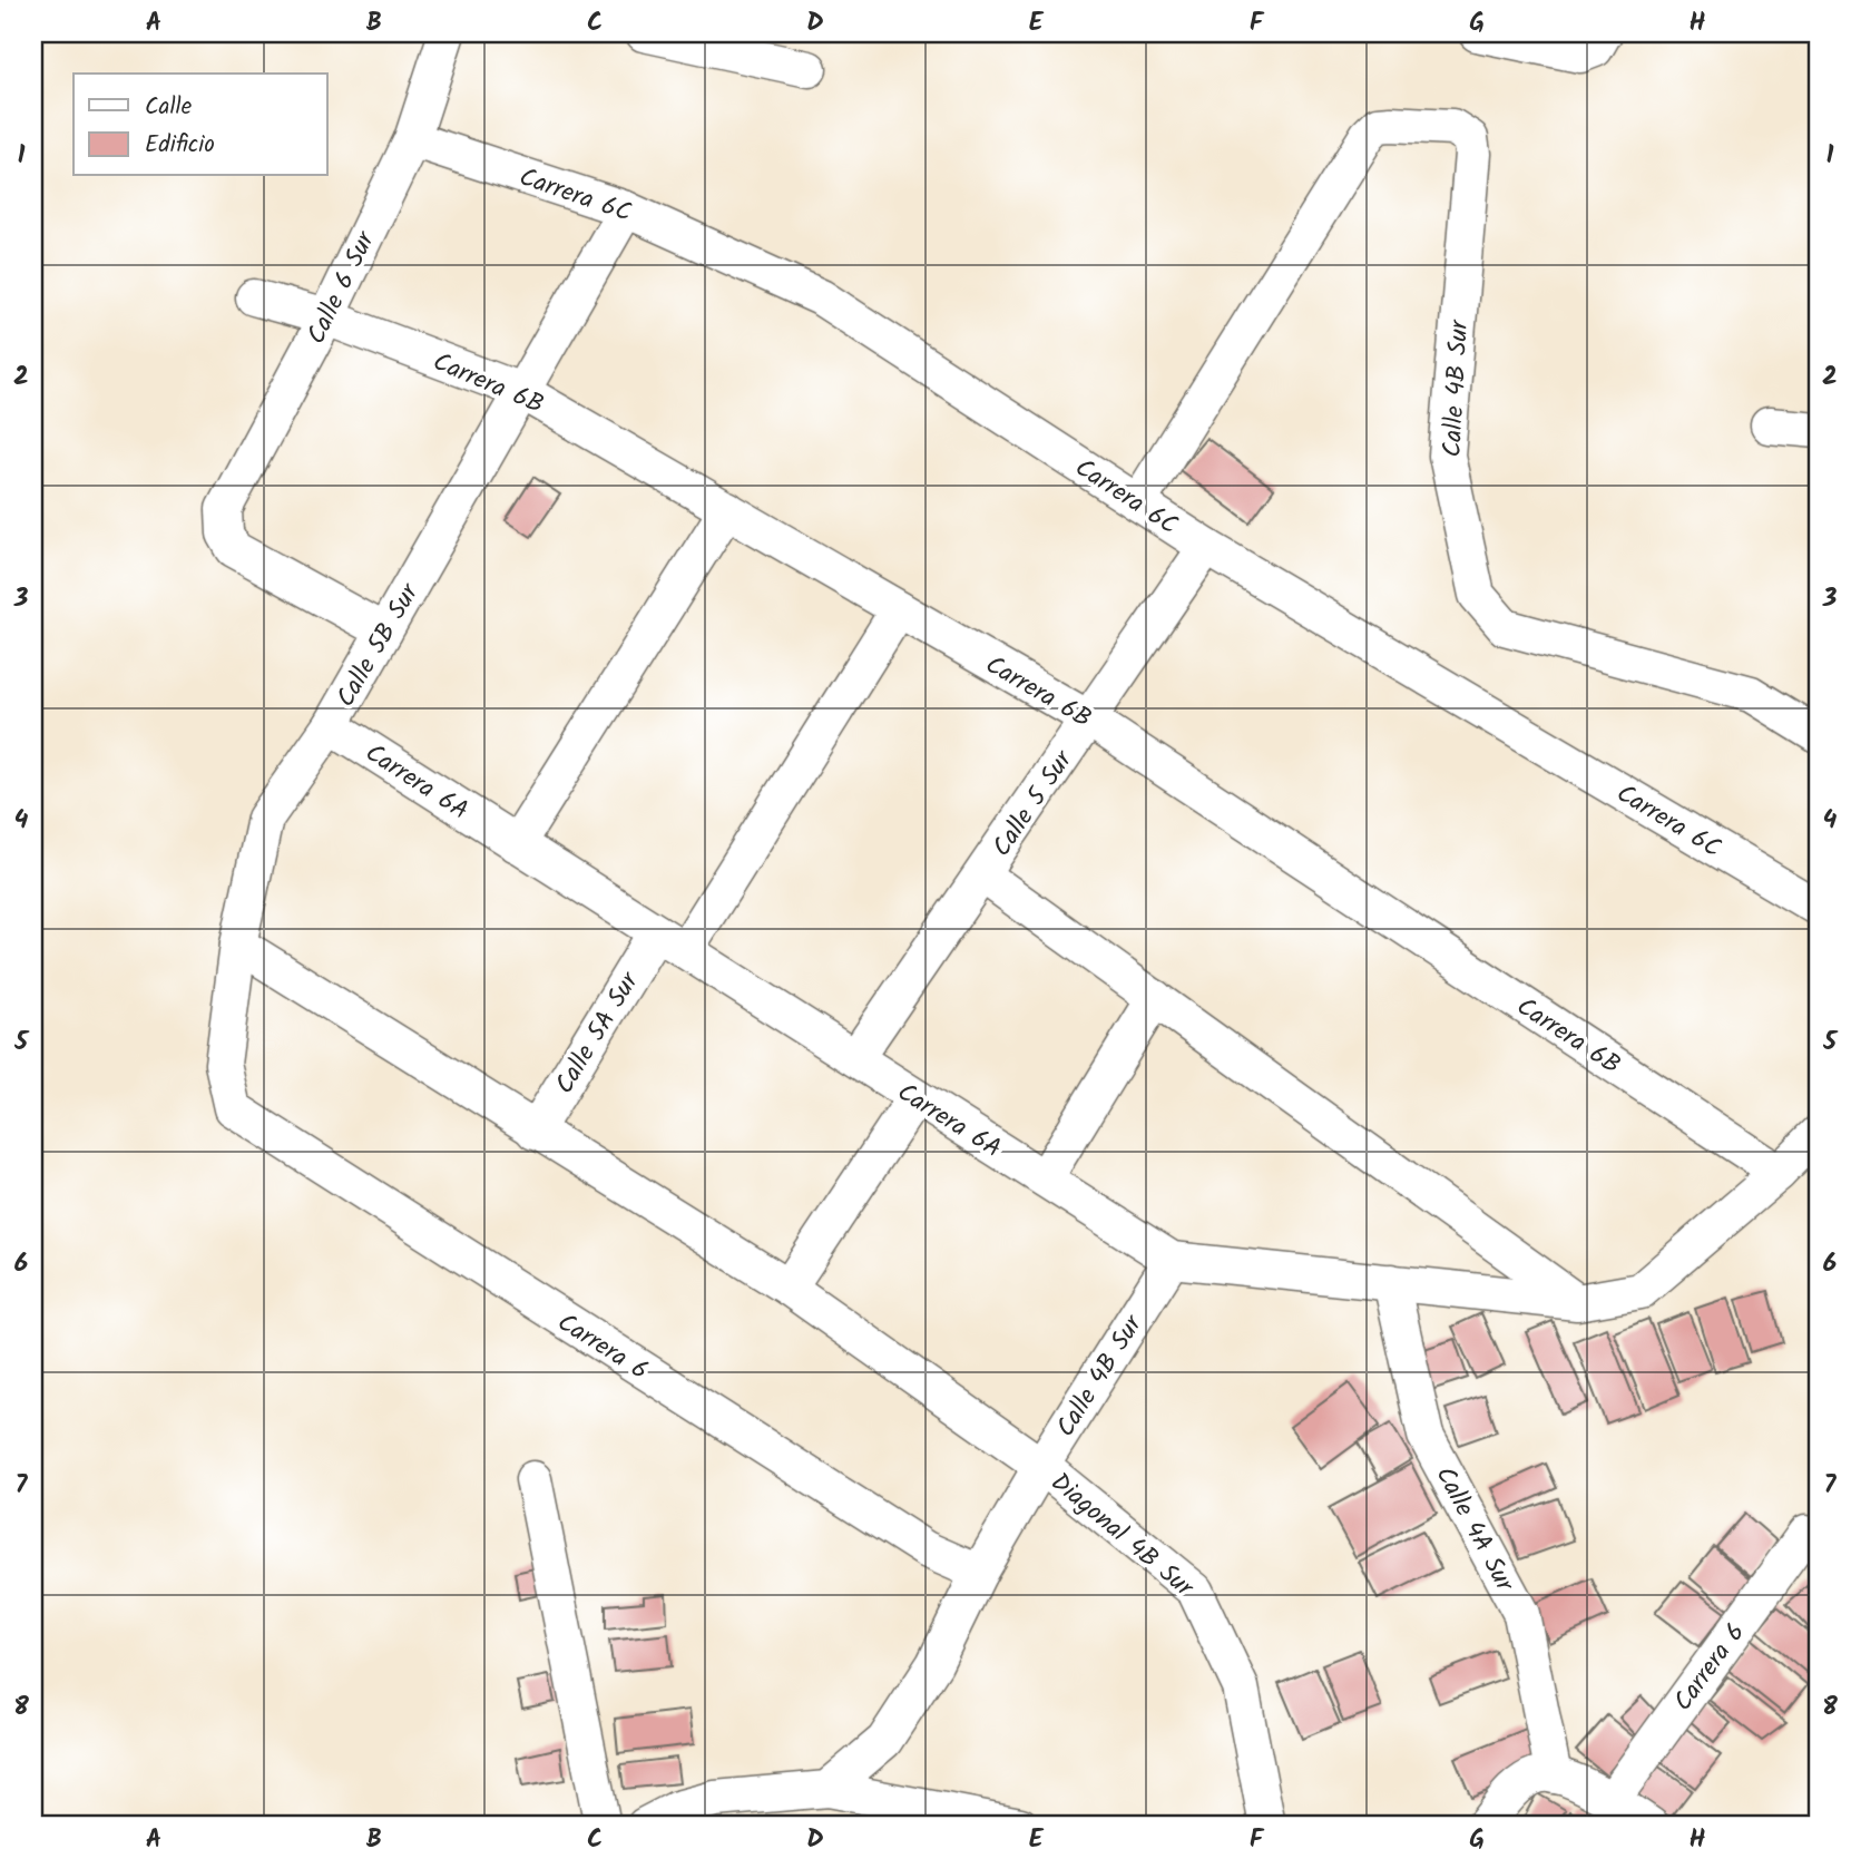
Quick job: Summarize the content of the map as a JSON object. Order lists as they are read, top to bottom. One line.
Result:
{"streets":{"street":["Carrera 6C","Calle 6 Sur","Carrera 6B","Calle 4B Sur","Calle 5B Sur","Carrera 6A","Calle 5 Sur","Calle 5A Sur","Carrera 6","Calle 4A Sur","Diagonal 4B Sur"]},"crossings":[["Carrera 6C","Calle 6 Sur"],["Carrera 6C","Calle 4B Sur"],["Carrera 6C","Calle 5B Sur"],["Carrera 6C","Calle 5 Sur"],["Calle 6 Sur","Carrera 6B"],["Calle 6 Sur","Calle 5B Sur"],["Carrera 6B","Calle 5B Sur"],["Carrera 6B","Carrera 6A"],["Carrera 6B","Calle 5 Sur"],["Carrera 6B","Calle 5A Sur"],["Calle 4B Sur","Carrera 6A"],["Calle 4B Sur","Carrera 6"],["Calle 4B Sur","Diagonal 4B Sur"],["Calle 5B Sur","Carrera 6A"],["Calle 5B Sur","Carrera 6"],["Calle 5B Sur","Diagonal 4B Sur"],["Carrera 6A","Calle 5 Sur"],["Carrera 6A","Calle 5A Sur"],["Carrera 6A","Calle 4A Sur"],["Calle 5A Sur","Diagonal 4B Sur"]],"legend":["Calle","Edificio"],"grid":{"columns":["A","B","C","D","E","F","G","H"],"rows":["1","2","3","4","5","6","7","8"]}}
